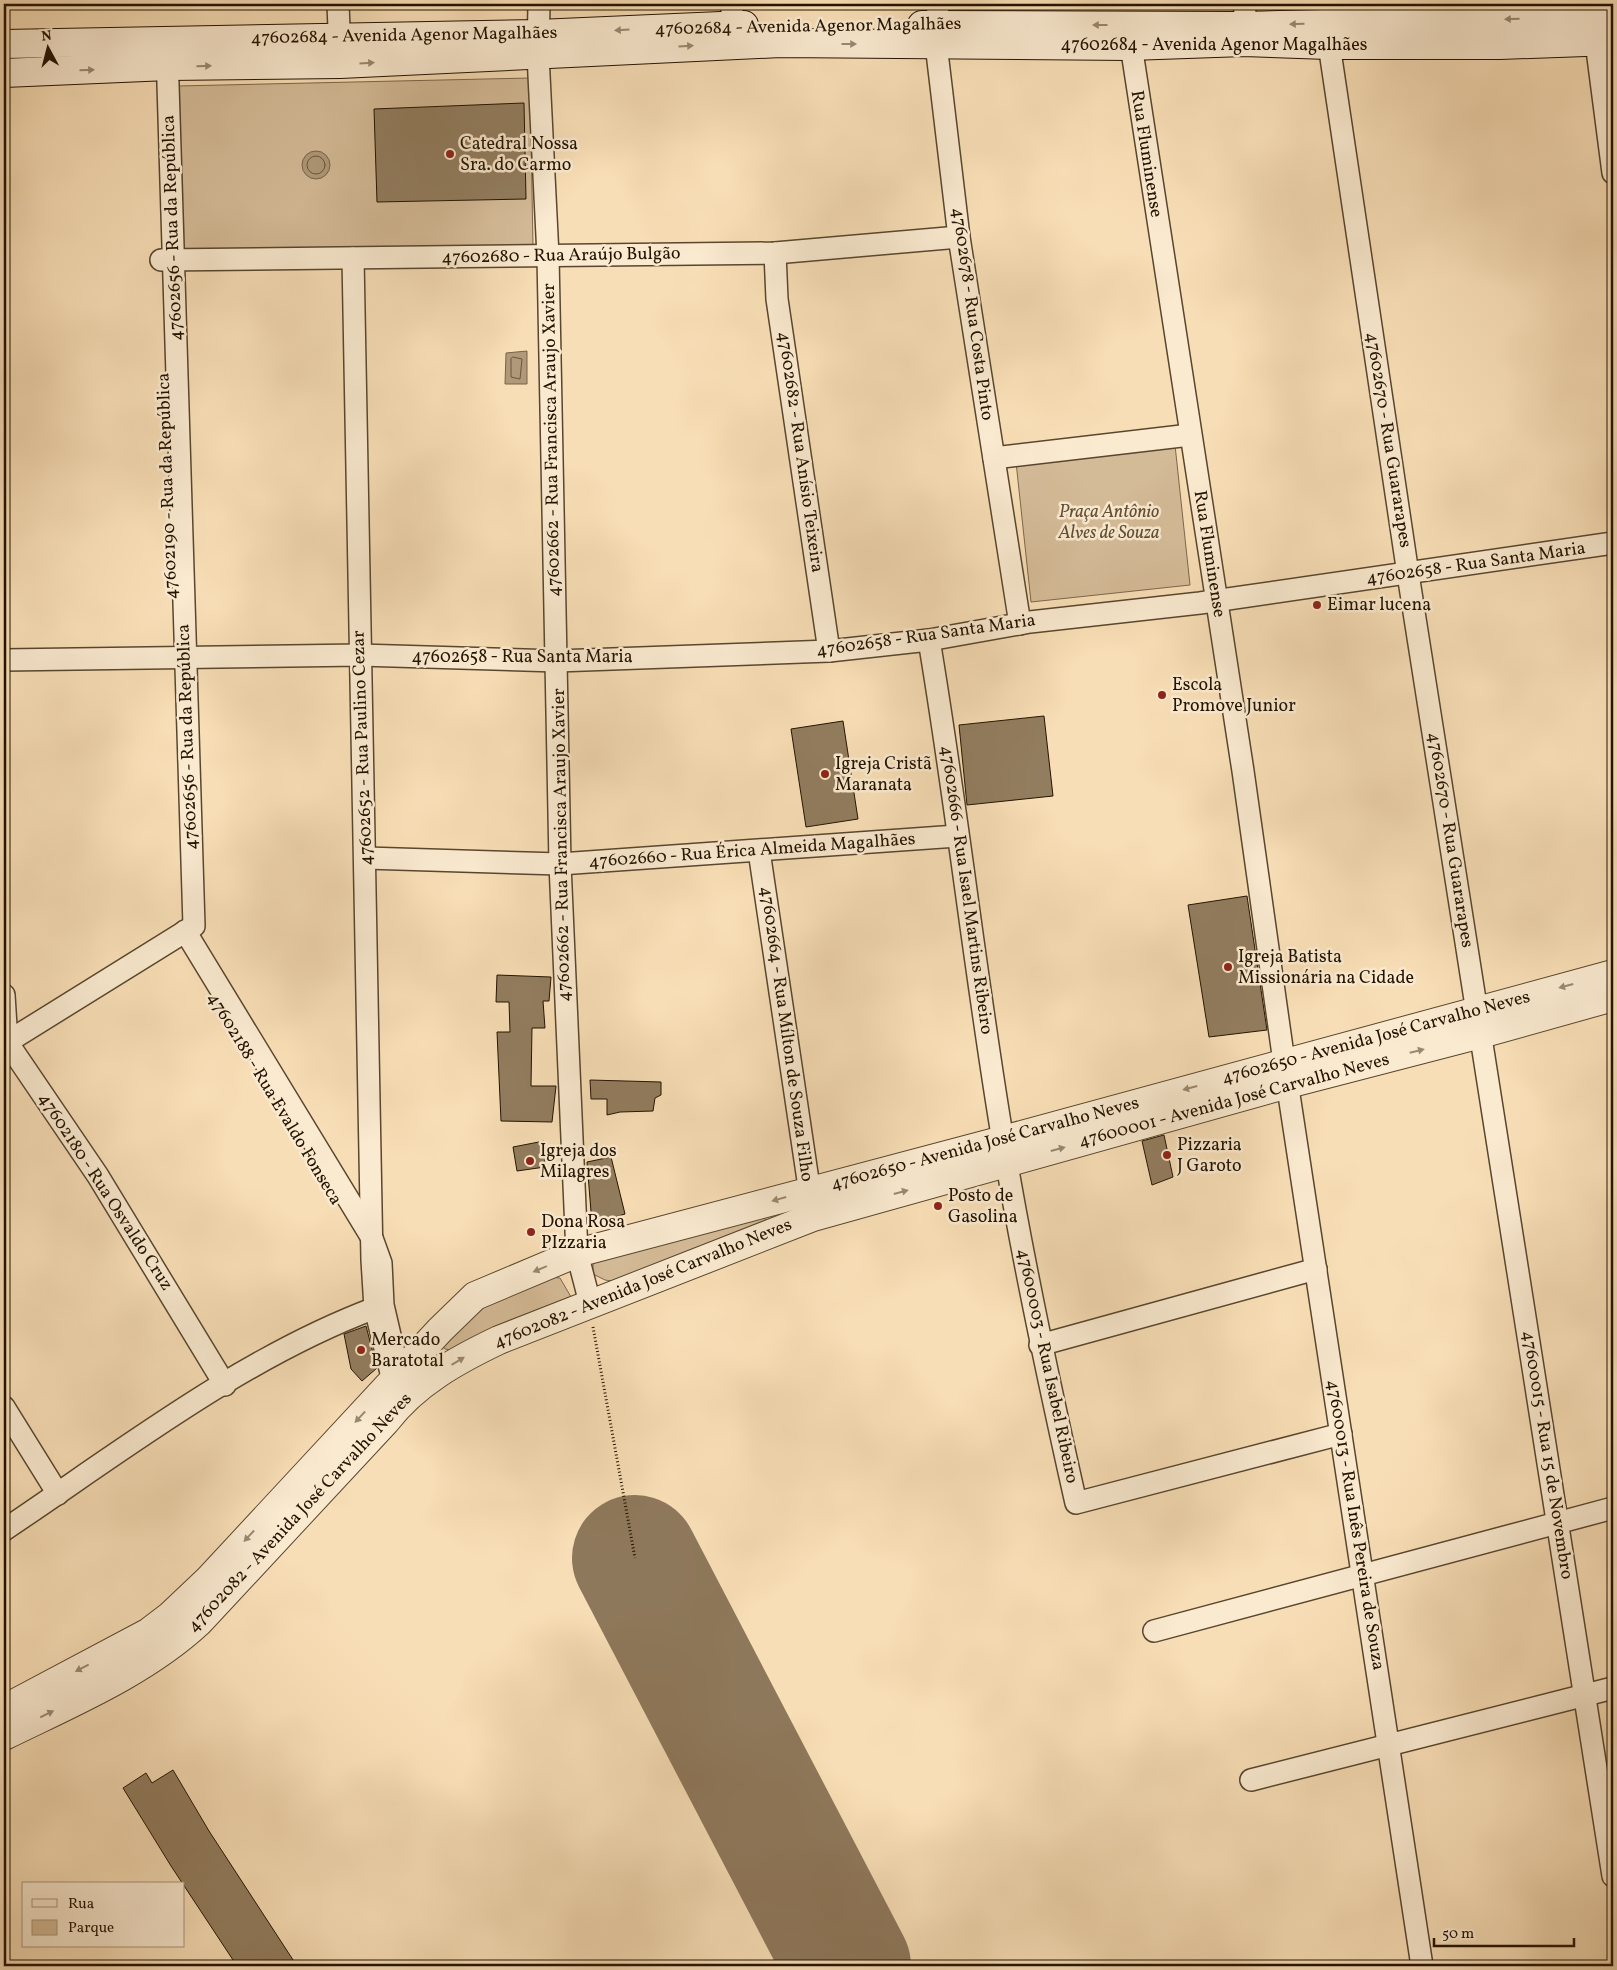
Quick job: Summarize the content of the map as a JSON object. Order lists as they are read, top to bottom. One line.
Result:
{"streets":{"street":["47602684 - Avenida Agenor Magalhães","Rua Fluminense","47602680 - Rua Araújo Bulgão","47602678 - Rua Costa Pinto","47602662 - Rua Francisca Araujo Xavier","47602670 - Rua Guararapes","47602682 - Rua Anísio Teixeira","47602190 - Rua da República","47602658 - Rua Santa Maria","47602652 - Rua Paulino Cezar","47602660 - Rua Érica Almeida Magalhães","47602666 - Rua Isael Martins Ribeiro","47602664 - Rua Mílton de Souza Filho","47602650 - Avenida José Carvalho Neves","47602188 - Rua Evaldo Fonseca","47602180 - Rua Osvaldo Cruz","47602082 - Avenida José Carvalho Neves","47600003 - Rua Isabel Ribeiro","47600015 - Rua 15 de Novembro","47600013 - Rua Inês Pereira de Souza"]},"crossings":[["47602684 - Avenida Agenor Magalhães","Rua Fluminense"],["47602684 - Avenida Agenor Magalhães","47602678 - Rua Costa Pinto"],["47602684 - Avenida Agenor Magalhães","47602662 - Rua Francisca Araujo Xavier"],["47602684 - Avenida Agenor Magalhães","47602670 - Rua Guararapes"],["47602684 - Avenida Agenor Magalhães","47602190 - Rua da República"],["Rua Fluminense","47602658 - Rua Santa Maria"],["Rua Fluminense","47602650 - Avenida José Carvalho Neves"],["Rua Fluminense","47600013 - Rua Inês Pereira de Souza"],["47602680 - Rua Araújo Bulgão","47602678 - Rua Costa Pinto"],["47602680 - Rua Araújo Bulgão","47602662 - Rua Francisca Araujo Xavier"],["47602680 - Rua Araújo Bulgão","47602682 - Rua Anísio Teixeira"],["47602680 - Rua Araújo Bulgão","47602190 - Rua da República"],["47602680 - Rua Araújo Bulgão","47602652 - Rua Paulino Cezar"],["47602678 - Rua Costa Pinto","47602658 - Rua Santa Maria"],["47602662 - Rua Francisca Araujo Xavier","47602658 - Rua Santa Maria"],["47602662 - Rua Francisca Araujo Xavier","47602660 - Rua Érica Almeida Magalhães"],["47602662 - Rua Francisca Araujo Xavier","47602650 - Avenida José Carvalho Neves"],["47602662 - Rua Francisca Araujo Xavier","47602082 - Avenida José Carvalho Neves"],["47602670 - Rua Guararapes","47602658 - Rua Santa Maria"],["47602670 - Rua Guararapes","47602650 - Avenida José Carvalho Neves"],["47602670 - Rua Guararapes","47600015 - Rua 15 de Novembro"],["47602682 - Rua Anísio Teixeira","47602658 - Rua Santa Maria"],["47602190 - Rua da República","47602658 - Rua Santa Maria"],["47602190 - Rua da República","47602188 - Rua Evaldo Fonseca"],["47602658 - Rua Santa Maria","47602652 - Rua Paulino Cezar"],["47602658 - Rua Santa Maria","47602666 - Rua Isael Martins Ribeiro"],["47602652 - Rua Paulino Cezar","47602660 - Rua Érica Almeida Magalhães"],["47602652 - Rua Paulino Cezar","47602650 - Avenida José Carvalho Neves"],["47602652 - Rua Paulino Cezar","47602188 - Rua Evaldo Fonseca"],["47602652 - Rua Paulino Cezar","47602082 - Avenida José Carvalho Neves"],["47602660 - Rua Érica Almeida Magalhães","47602666 - Rua Isael Martins Ribeiro"],["47602660 - Rua Érica Almeida Magalhães","47602664 - Rua Mílton de Souza Filho"],["47602666 - Rua Isael Martins Ribeiro","47602650 - Avenida José Carvalho Neves"],["47602666 - Rua Isael Martins Ribeiro","47602082 - Avenida José Carvalho Neves"],["47602666 - Rua Isael Martins Ribeiro","47600003 - Rua Isabel Ribeiro"],["47602664 - Rua Mílton de Souza Filho","47602650 - Avenida José Carvalho Neves"],["47602664 - Rua Mílton de Souza Filho","47602082 - Avenida José Carvalho Neves"],["47602650 - Avenida José Carvalho Neves","47602082 - Avenida José Carvalho Neves"],["47602650 - Avenida José Carvalho Neves","47600003 - Rua Isabel Ribeiro"],["47602650 - Avenida José Carvalho Neves","47600015 - Rua 15 de Novembro"],["47602650 - Avenida José Carvalho Neves","47600013 - Rua Inês Pereira de Souza"],["47602082 - Avenida José Carvalho Neves","47600003 - Rua Isabel Ribeiro"],["47600003 - Rua Isabel Ribeiro","47600013 - Rua Inês Pereira de Souza"]],"one_way":["47602082 - Avenida José Carvalho Neves"],"parks":["Praça Antônio Alves de Souza"],"places":["Catedral Nossa Sra. do Carmo","Eimar lucena","Escola Promove Junior","Igreja Cristã Maranata","Igreja Batista Missionária na Cidade","Pizzaria J Garoto","Igreja dos Milagres","Posto de Gasolina","Dona Rosa PIzzaria","Mercado Baratotal"],"legend":["Rua","Parque"],"scale_bar":"50 m","north":"top"}
